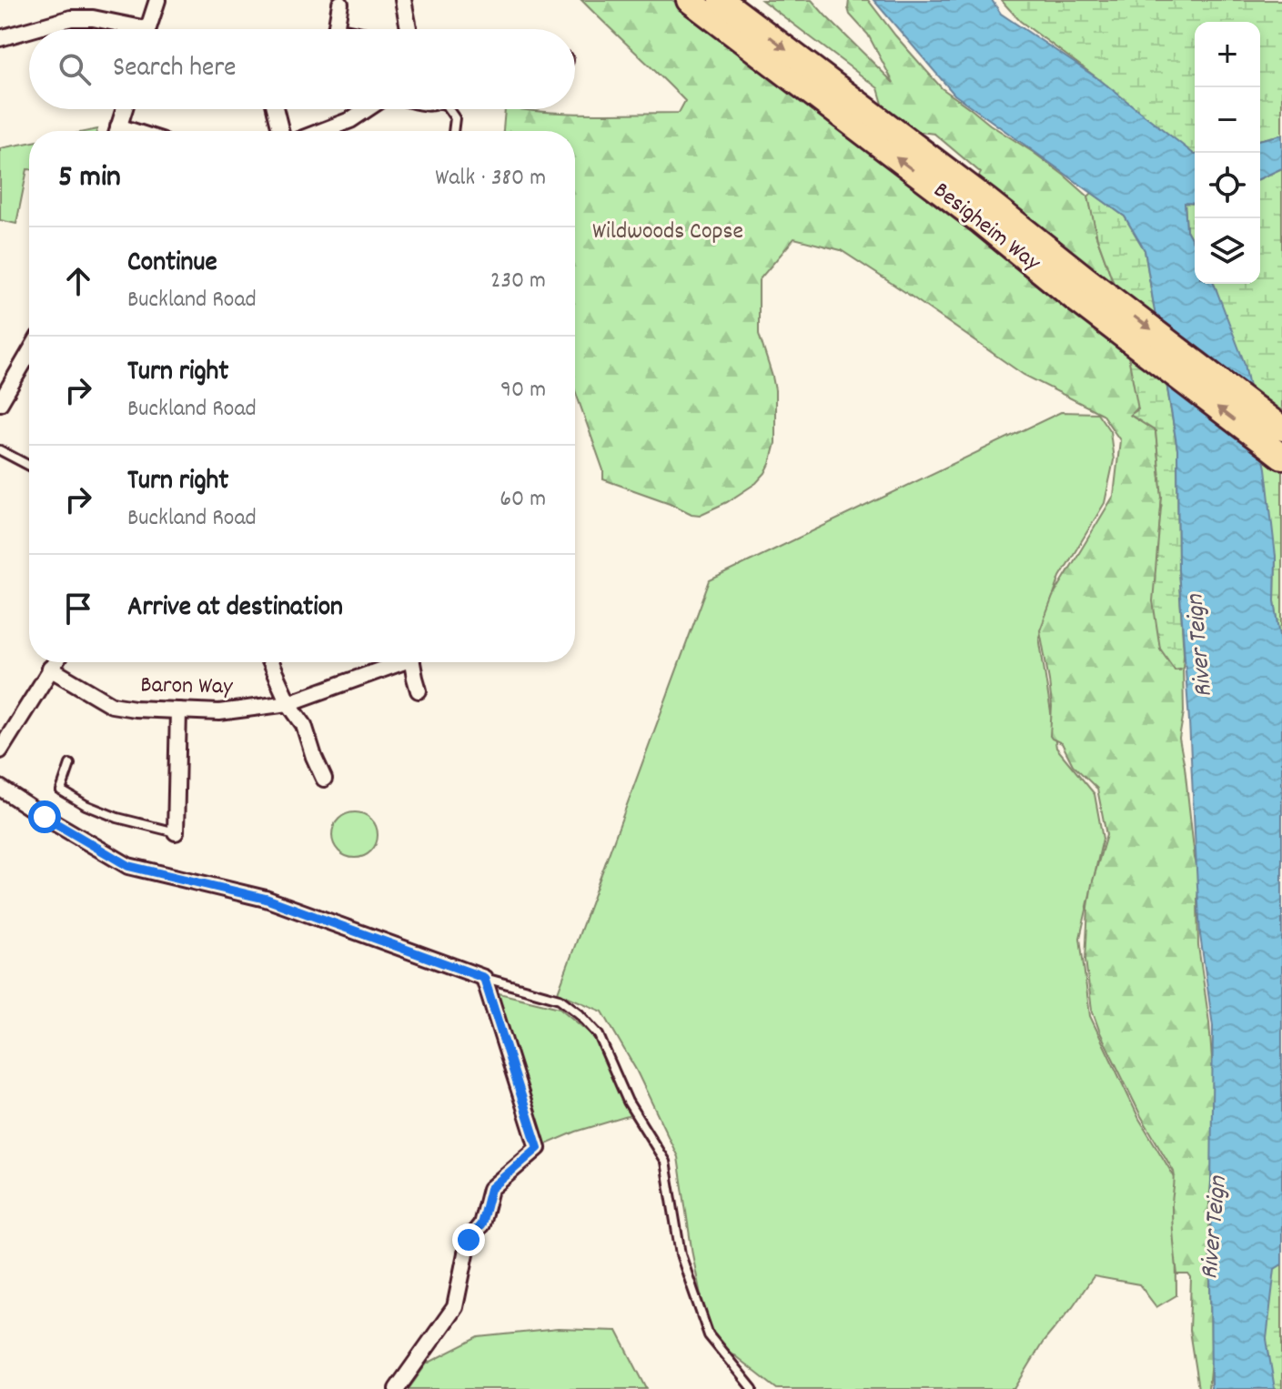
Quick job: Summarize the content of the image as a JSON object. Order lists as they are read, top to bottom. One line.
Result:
{"streets":{"highway":["Besigheim Way"],"street":["Baron Way"]},"water":["River Teign"],"parks":["Wildwoods Copse"],"page":{"map_buttons":["+","−"],"search":"Search here","heading":["5 min","Walk · 380 m"],"list":[["Continue","Buckland Road","230 m"],["Turn right","Buckland Road","90 m"],["Turn right","Buckland Road","60 m"],"Arrive at destination"]}}
